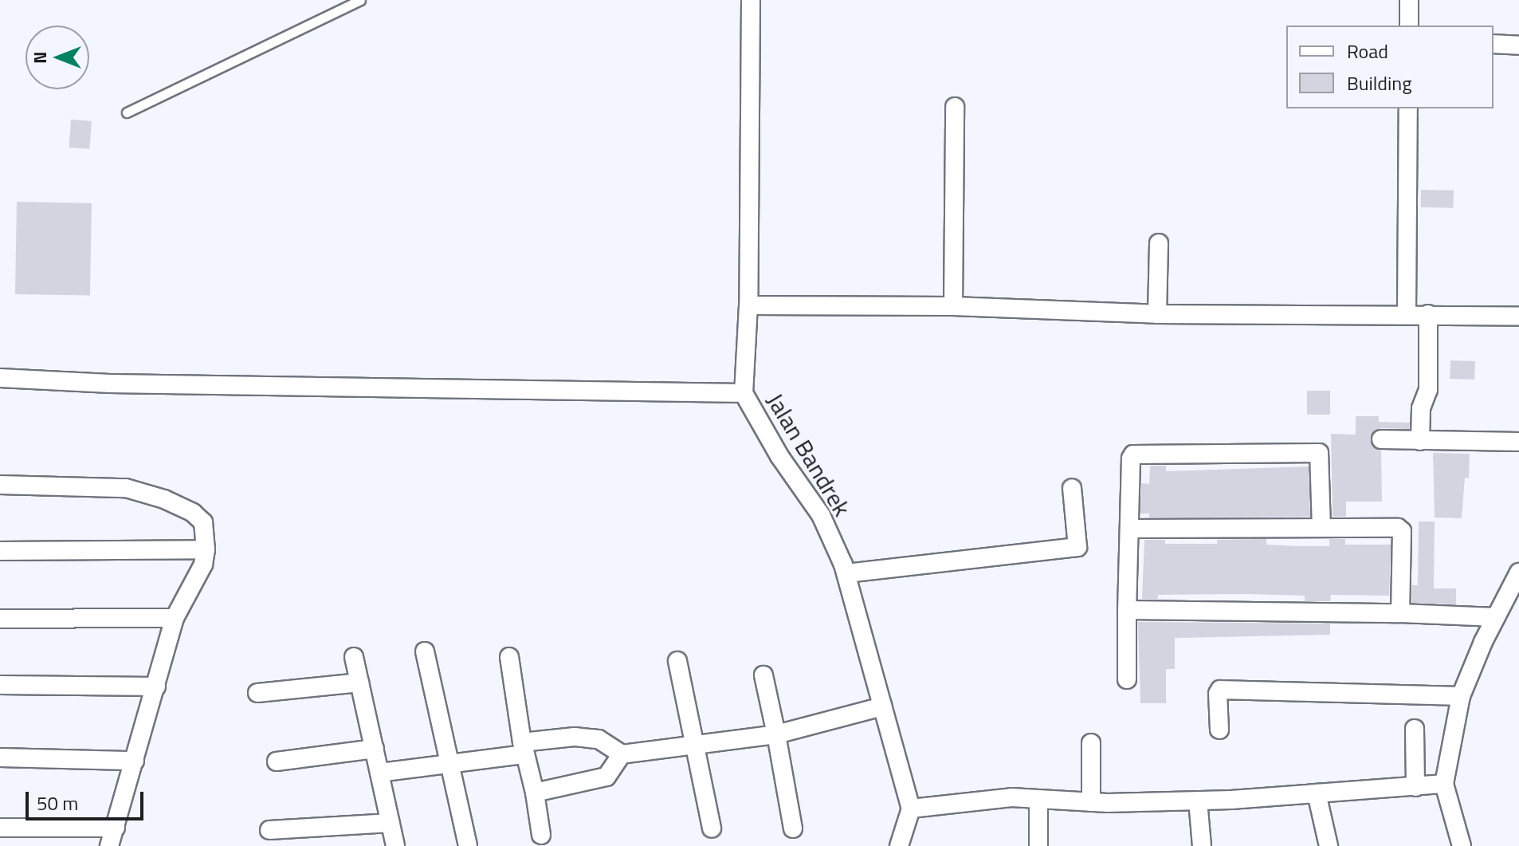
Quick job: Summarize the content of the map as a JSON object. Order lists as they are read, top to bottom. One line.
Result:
{"streets":{"street":["Jalan Bandrek"]},"legend":["Road","Building"],"scale_bar":"50 m","north":"left"}
